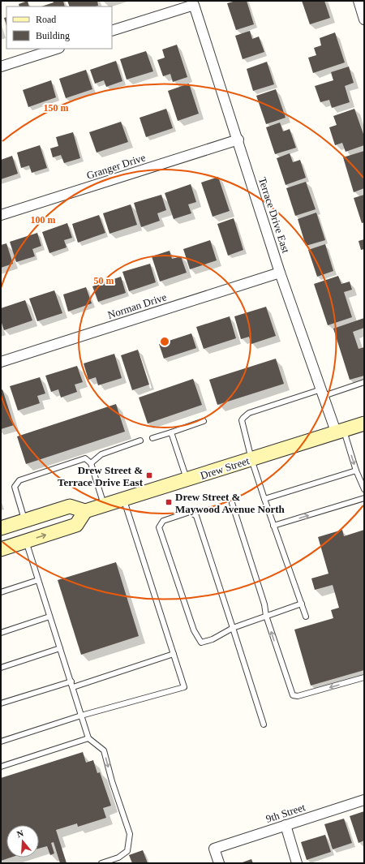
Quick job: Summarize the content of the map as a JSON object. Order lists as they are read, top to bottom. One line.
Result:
{"streets":{"main road":["Drew Street"],"street":["Granger Drive","Terrace Drive East","Norman Drive","9th Street"]},"crossings":[["Granger Drive","Terrace Drive East"],["Terrace Drive East","Norman Drive"],["Terrace Drive East","Drew Street"]],"places":{"transit":["Drew Street & Terrace Drive East","Drew Street & Maywood Avenue North"]},"legend":["Road","Building"],"north":"top","rings":["150 m","100 m","50 m"]}
